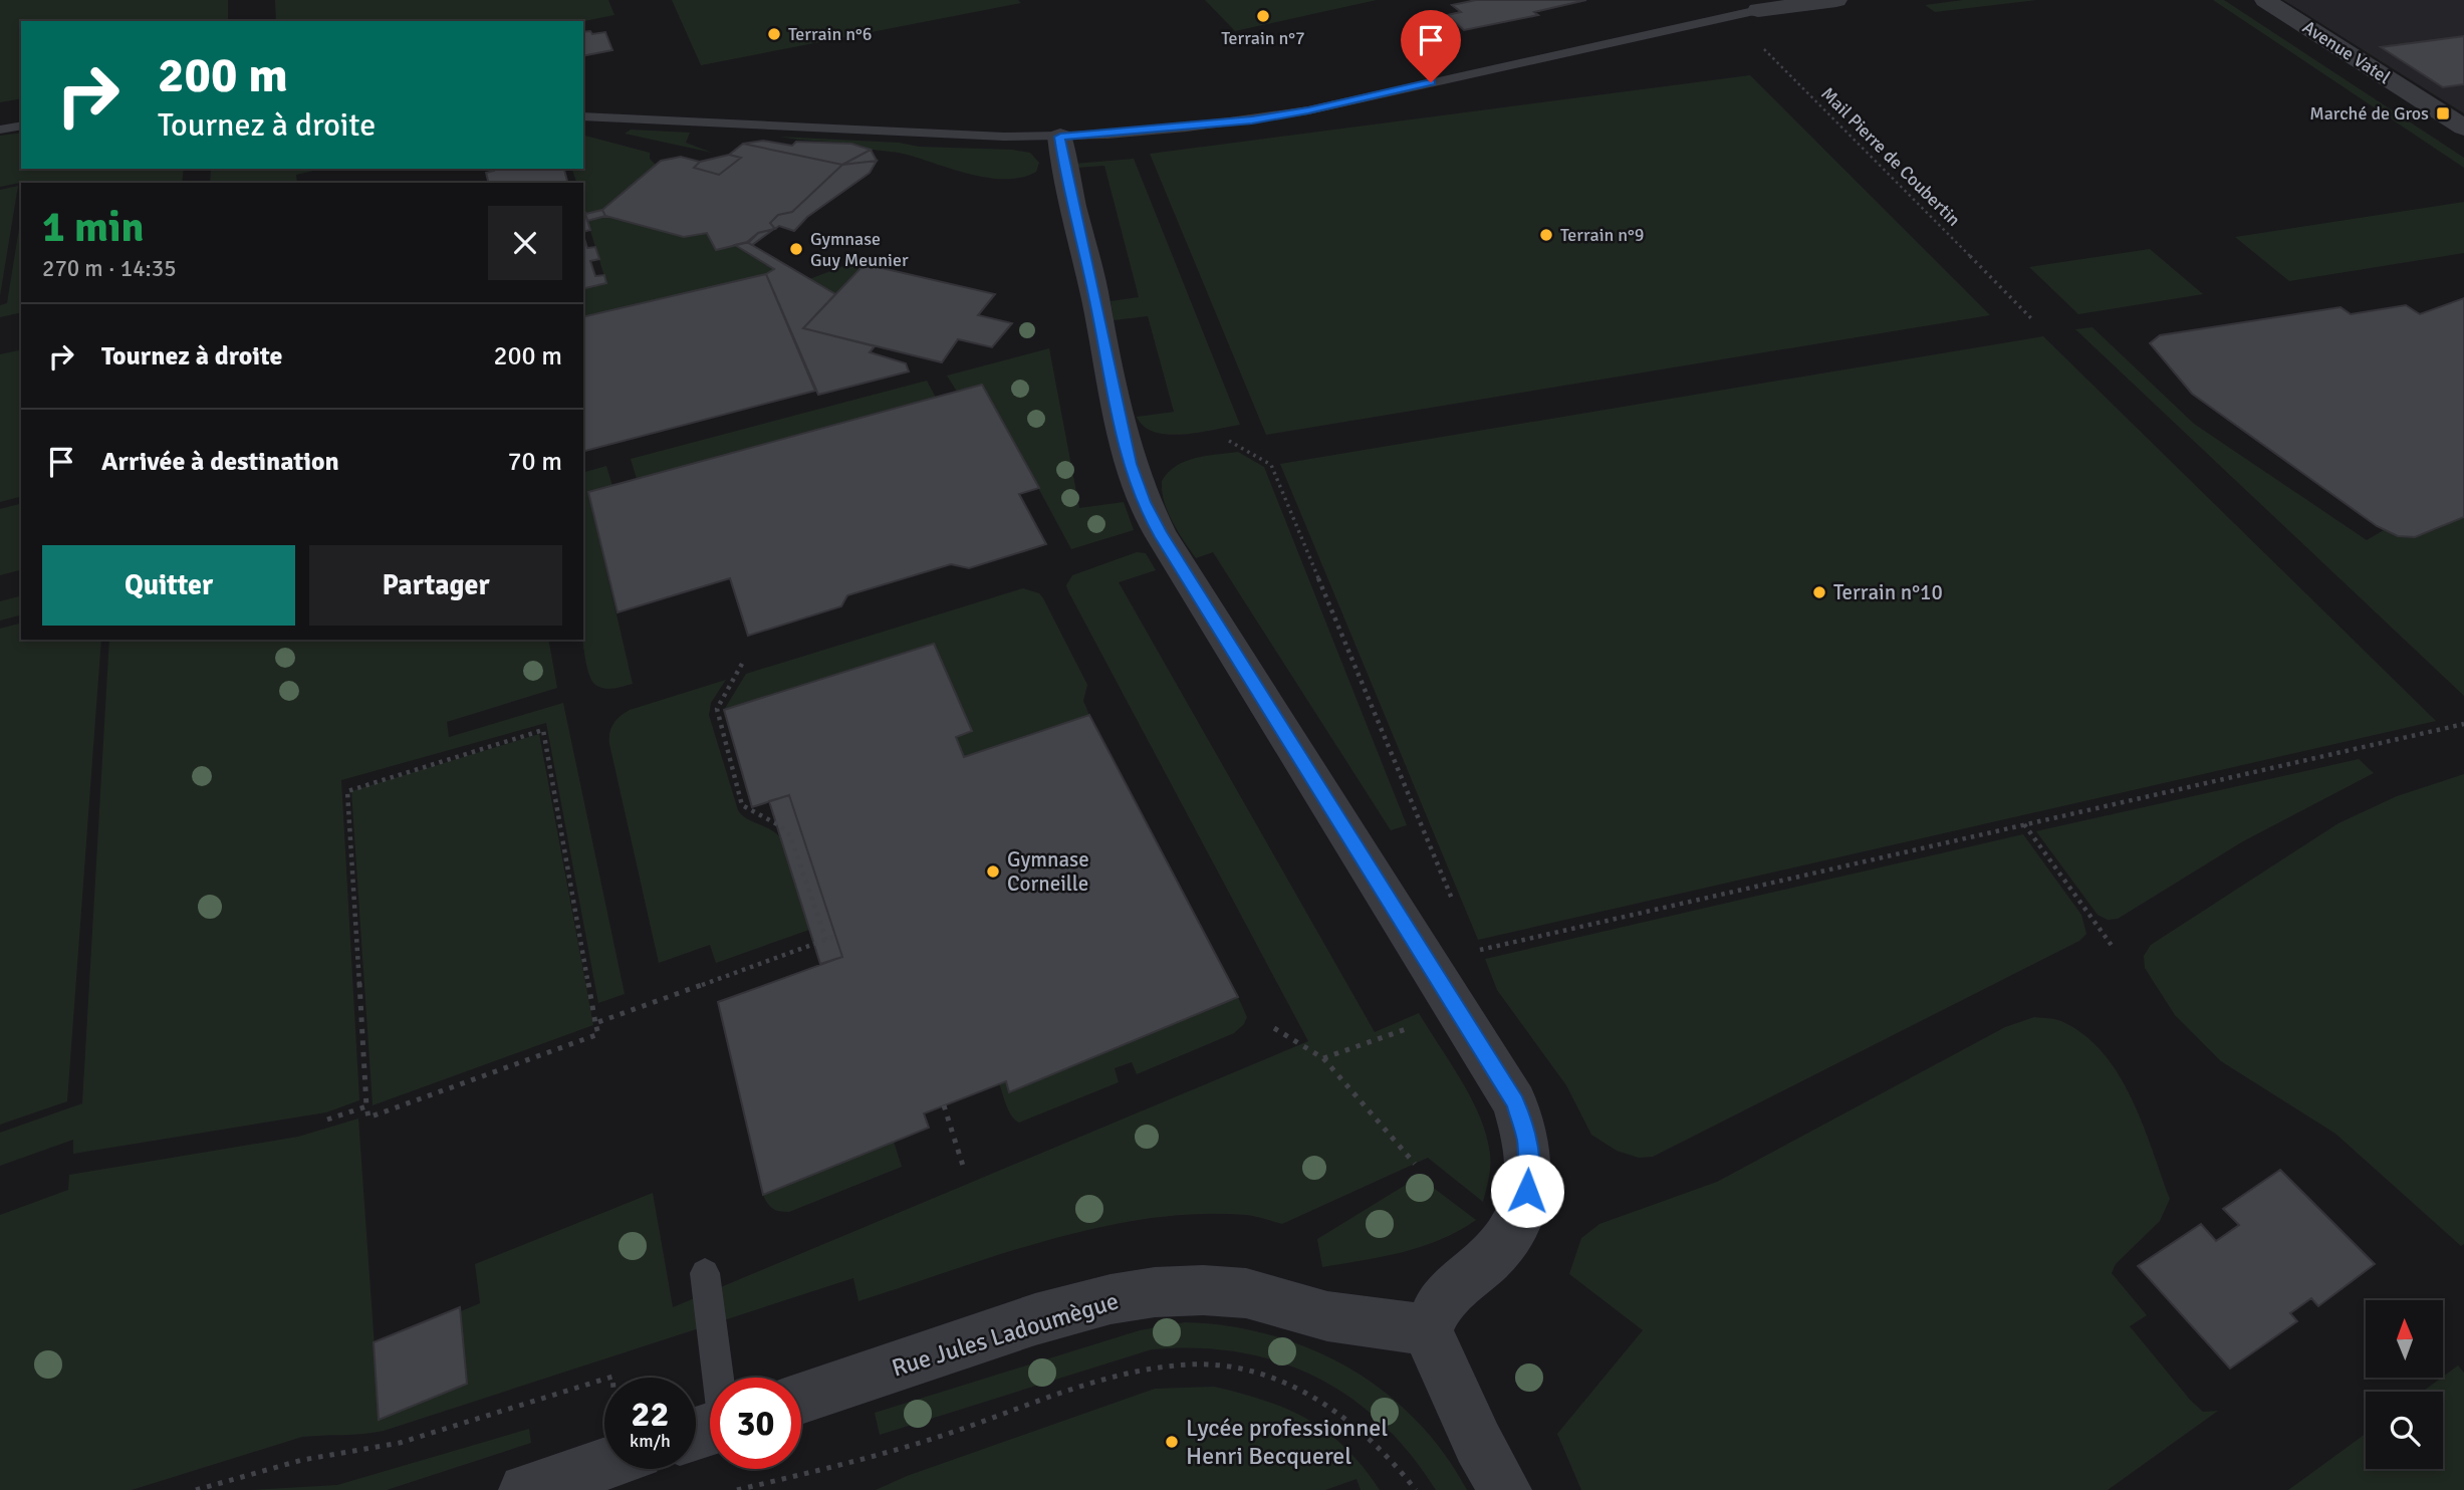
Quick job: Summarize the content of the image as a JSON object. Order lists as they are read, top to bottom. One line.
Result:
{"streets":{"street":["Avenue Vatel","Rue Jules Ladoumègue"],"path":["Mail Pierre de Coubertin"]},"places":{"other":["Terrain n°7","Terrain n°6","Terrain n°9","Gymnase Guy Meunier","Terrain n°10","Gymnase Corneille","Lycée professionnel Henri Becquerel"],"transit":["Marché de Gros"]},"north":"top","page":{"turn":["200 m","Tournez à droite"],"heading":["1 min","270 m · 14:35"],"list":[{"name":"Tournez à droite","value":"200 m"},{"name":"Arrivée à destination","value":"70 m"}],"buttons":["Quitter","Partager"],"speed":"22 km/h","limit":"30"}}
